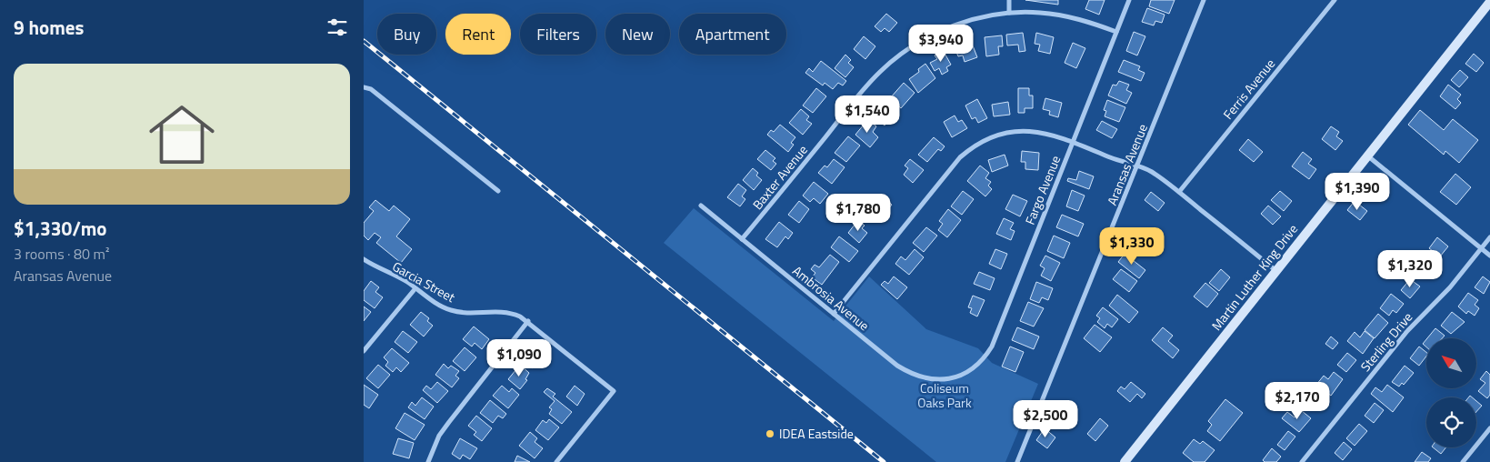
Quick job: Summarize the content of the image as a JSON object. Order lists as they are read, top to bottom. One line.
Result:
{"streets":{"main road":["Martin Luther King Drive"],"street":["Ferris Avenue","Aransas Avenue","Baxter Avenue","Fargo Avenue","Garcia Street","Ambrosia Avenue","Sterling Drive"]},"crossings":[["Baxter Avenue","Fargo Avenue"],["Baxter Avenue","Ambrosia Avenue"],["Fargo Avenue","Ambrosia Avenue"]],"parks":["Coliseum Oaks Park"],"places":["IDEA Eastside"],"north":"top left","page":{"heading":"9 homes","chip":["Buy","Rent","Filters","New","Apartment"],"price":["$3,940","$1,540","$1,390","$1,780","$1,330","$1,320","$1,090","$2,170","$2,500"],"list":[{"name":"$1,330/mo","note":"3 rooms · 80 m² · Aransas Avenue"}]}}
